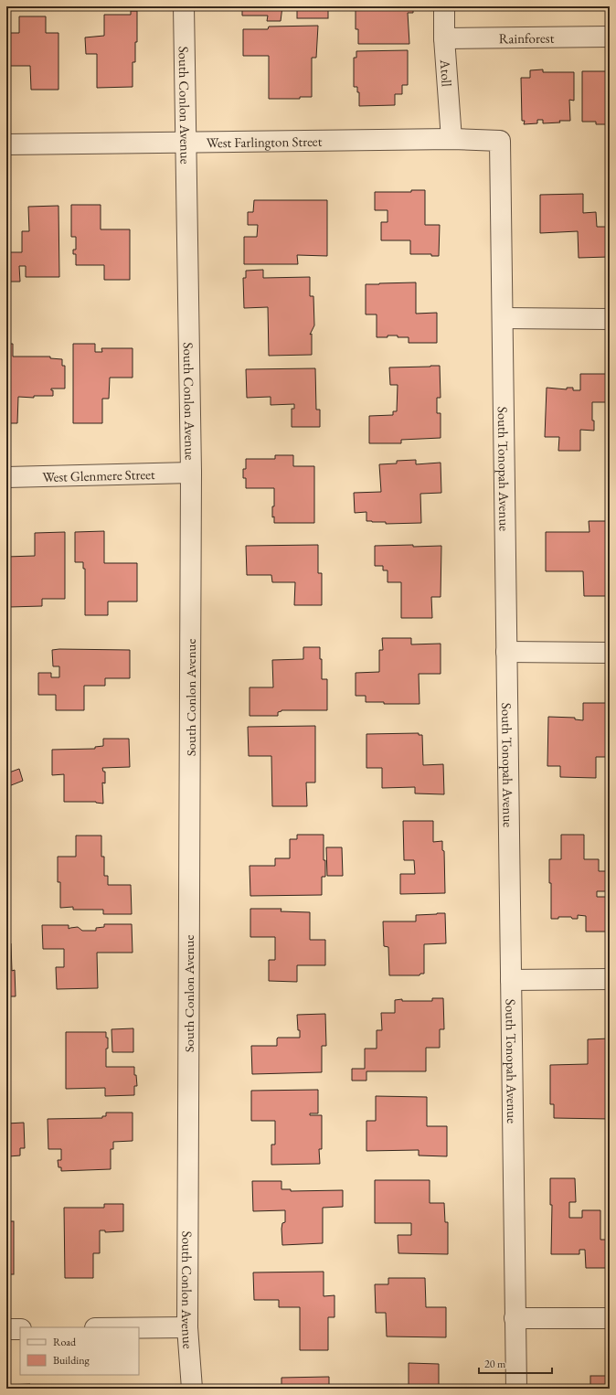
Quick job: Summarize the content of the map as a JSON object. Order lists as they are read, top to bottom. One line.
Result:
{"streets":{"street":["Rainforest","Atoll","South Conlon Avenue","West Farlington Street","South Tonopah Avenue","West Glenmere Street"]},"crossings":[["Rainforest","Atoll"],["Atoll","West Farlington Street"],["South Conlon Avenue","West Farlington Street"],["South Conlon Avenue","West Glenmere Street"],["West Farlington Street","South Tonopah Avenue"]],"legend":["Road","Building"],"scale_bar":"20 m"}
